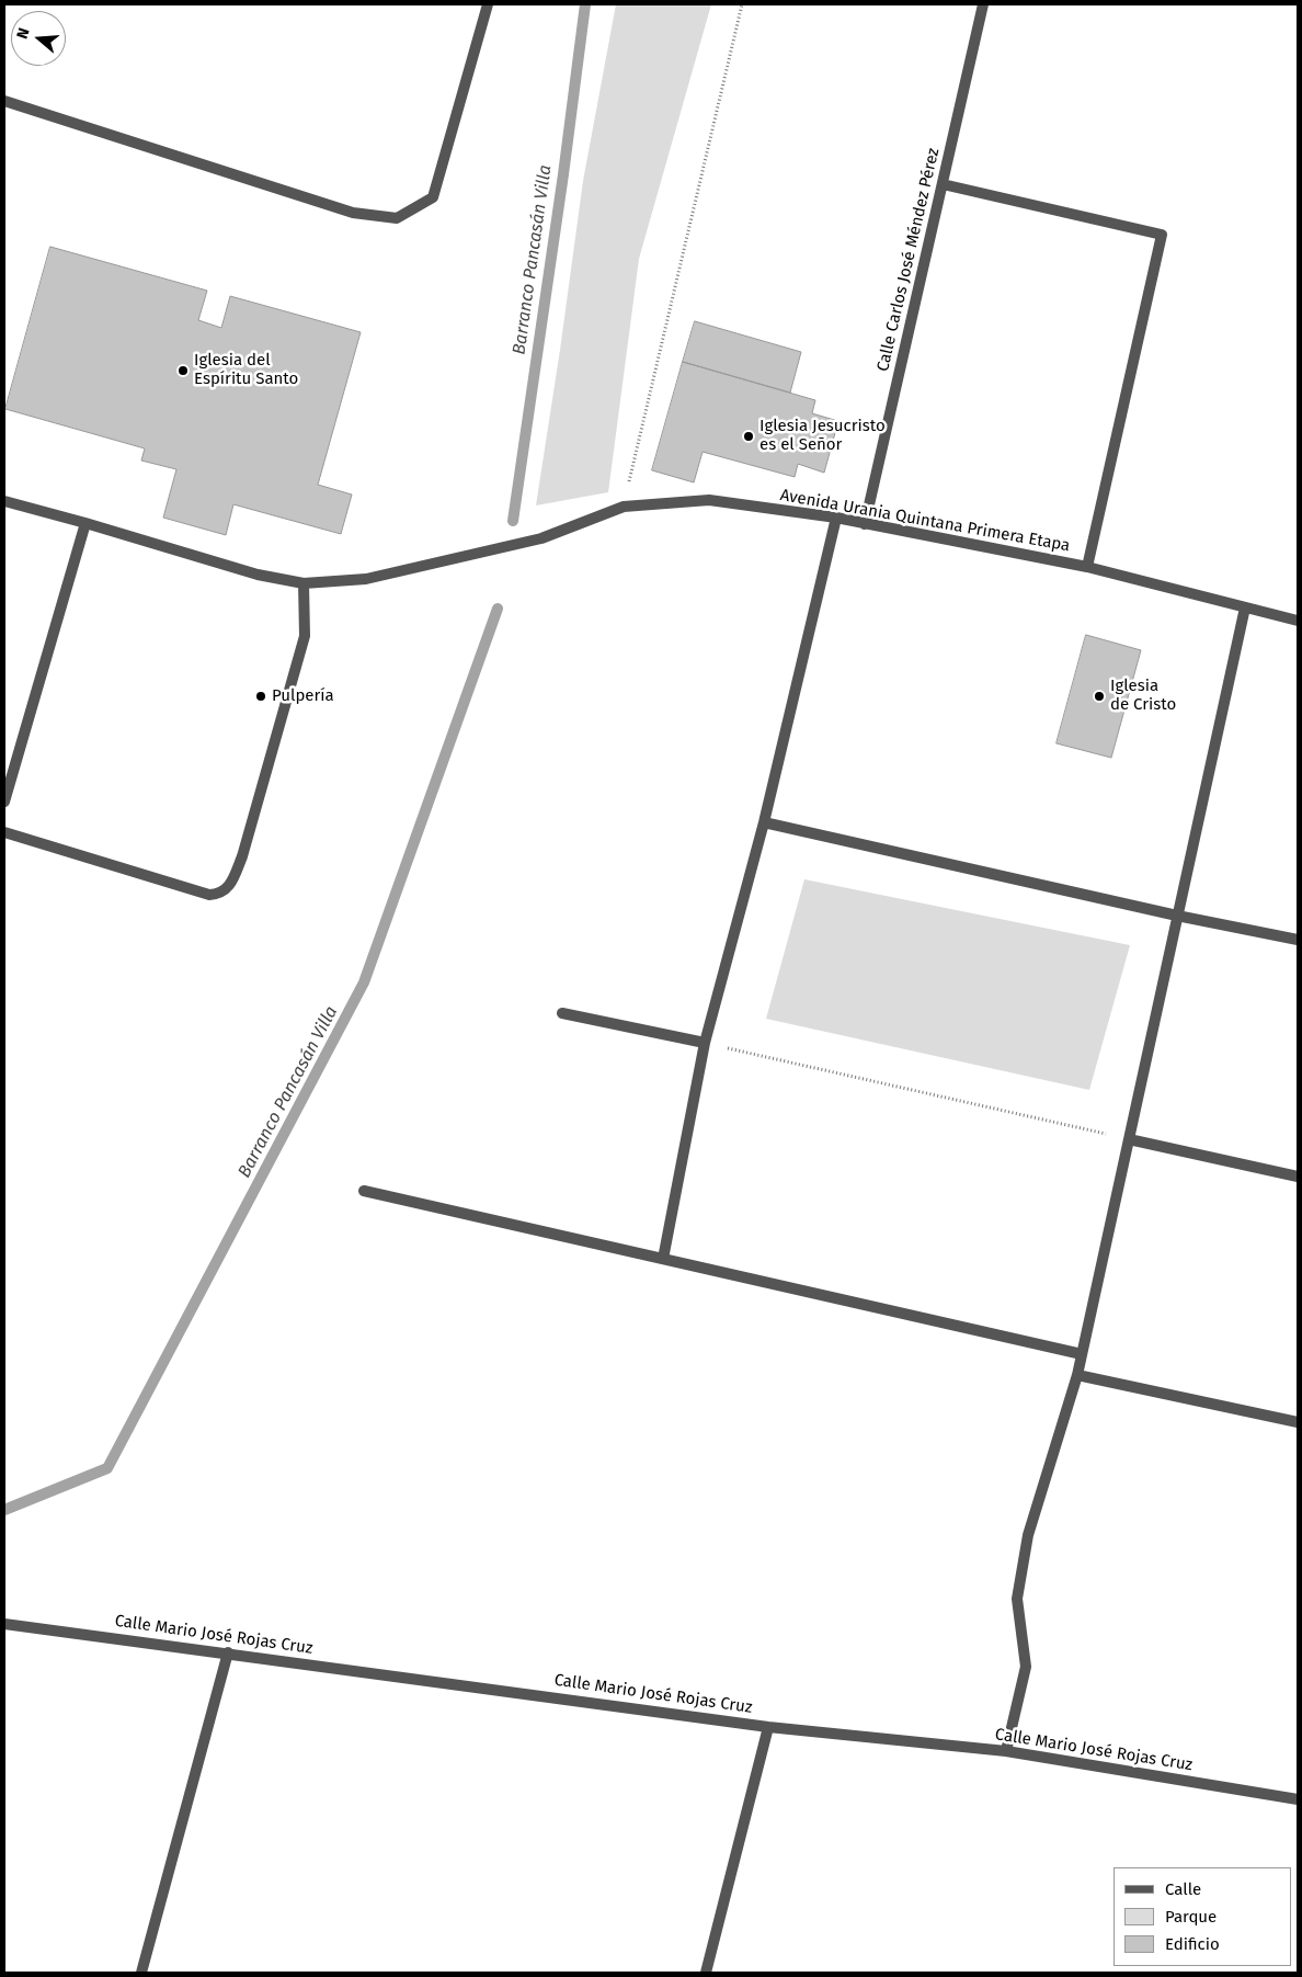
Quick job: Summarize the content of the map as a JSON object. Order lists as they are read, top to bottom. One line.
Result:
{"streets":{"street":["Calle Carlos José Méndez Pérez","Avenida Urania Quintana Primera Etapa","Calle Mario José Rojas Cruz"]},"crossings":[["Calle Carlos José Méndez Pérez","Avenida Urania Quintana Primera Etapa"]],"water":["Barranco Pancasán Villa"],"places":["Iglesia del Espíritu Santo","Iglesia Jesucristo es el Señor","Pulpería","Iglesia de Cristo"],"legend":["Calle","Parque","Edificio"],"north":"left"}
